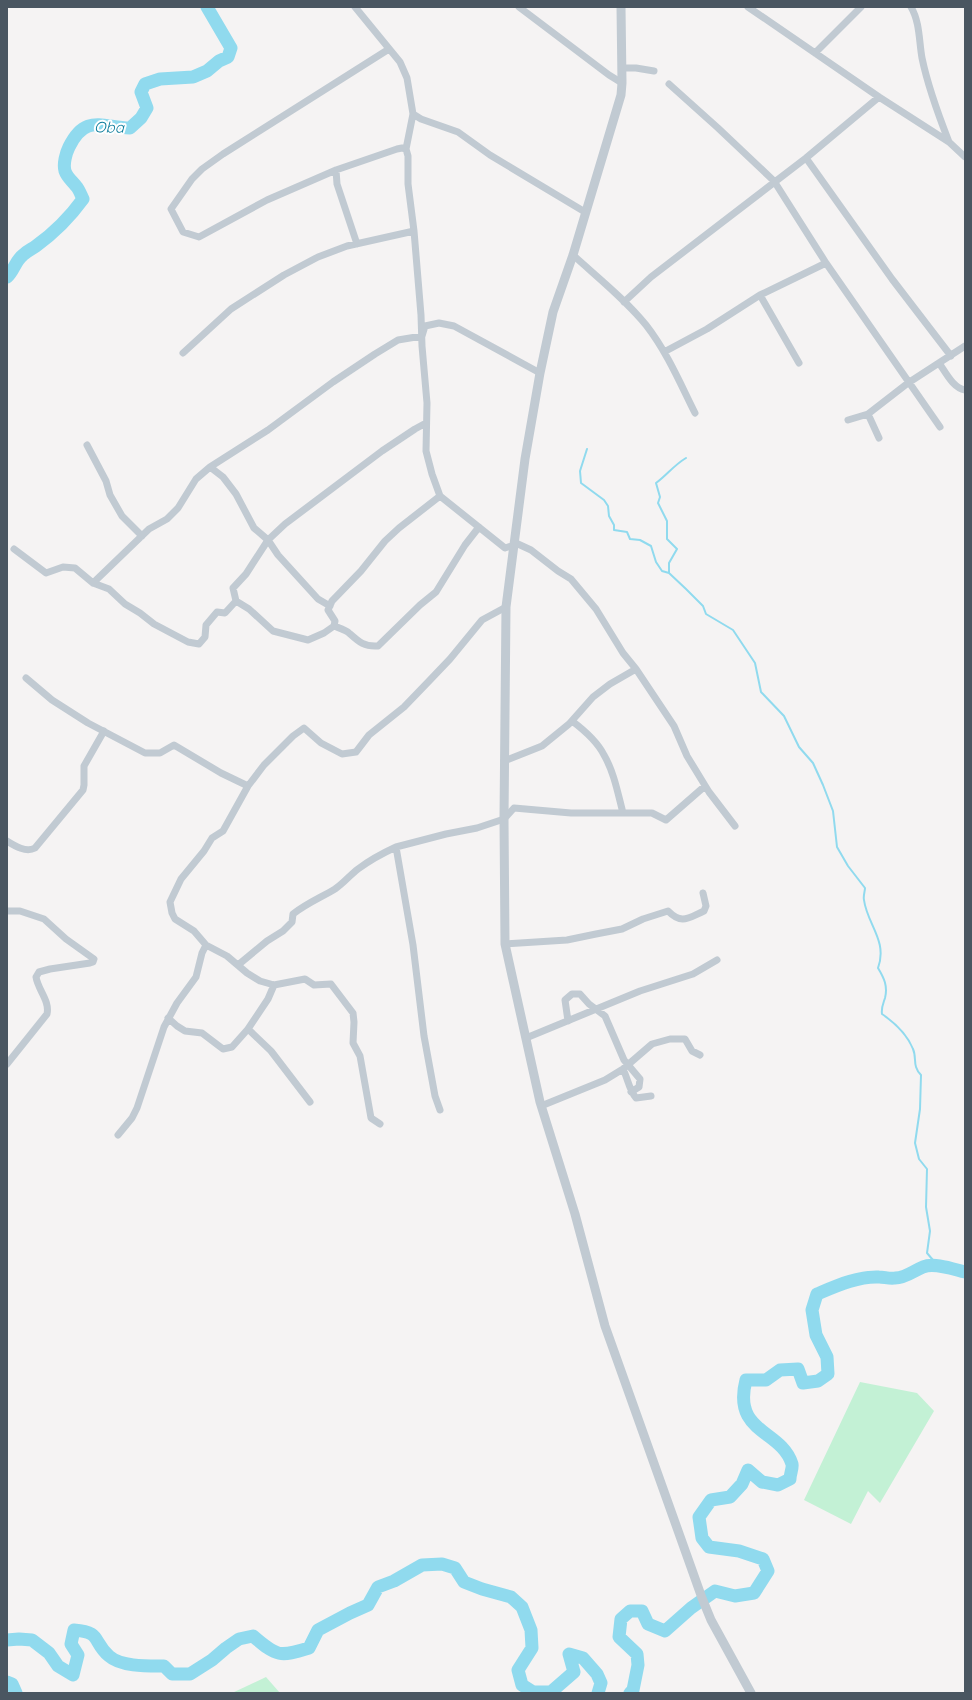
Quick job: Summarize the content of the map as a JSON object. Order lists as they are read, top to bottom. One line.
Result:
{"water":["Oba"]}
